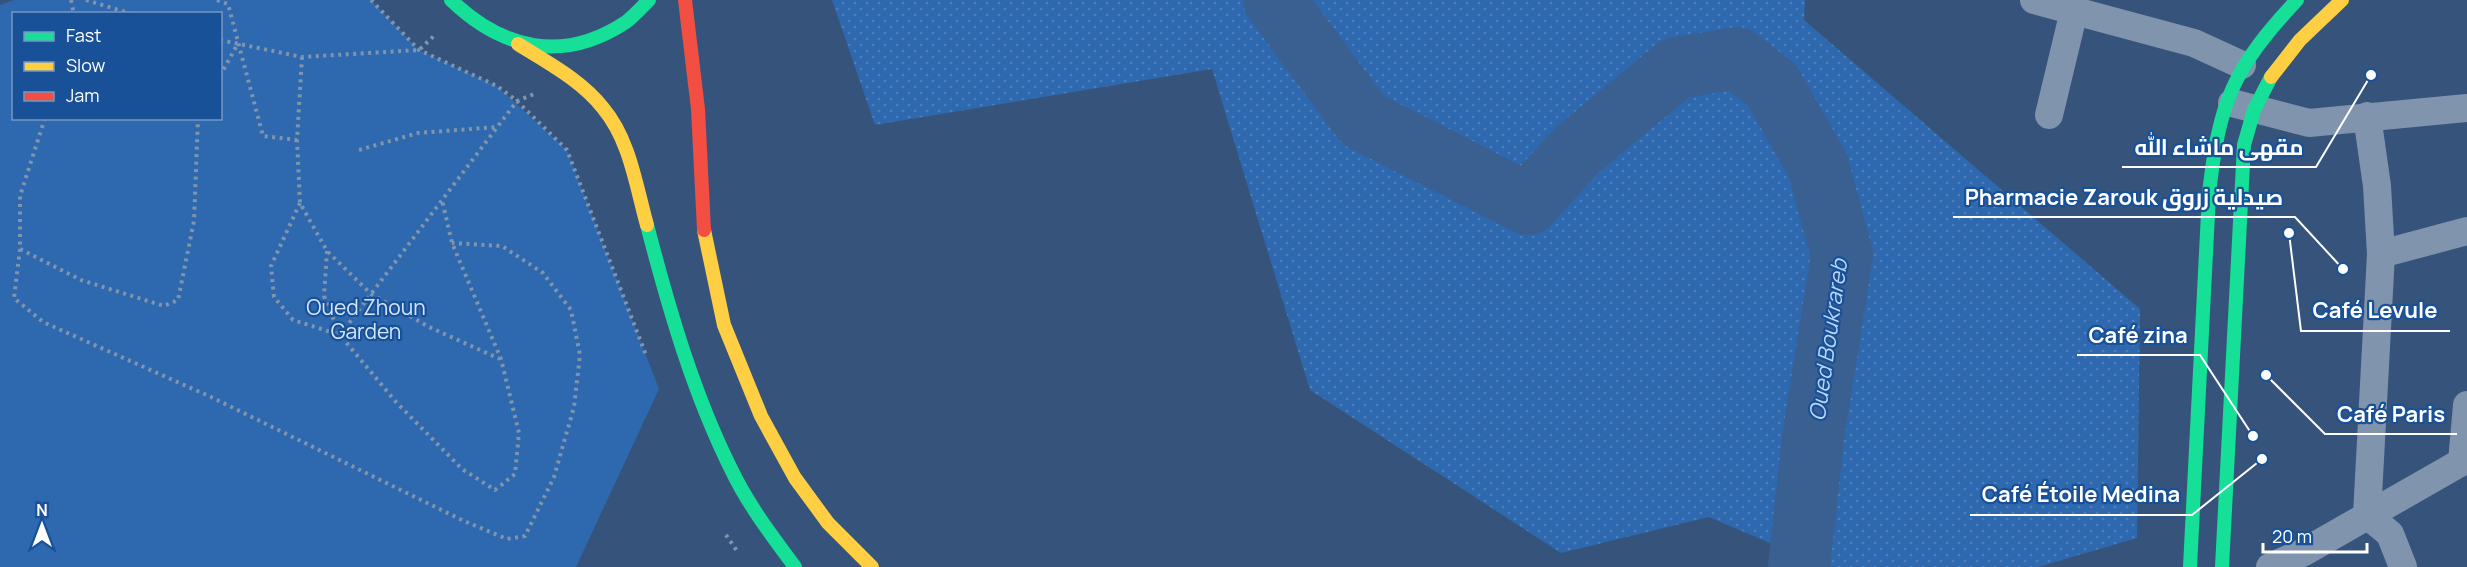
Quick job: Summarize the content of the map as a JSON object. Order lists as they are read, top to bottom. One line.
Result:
{"water":["Oued Boukrareb"],"parks":["Oued Zhoun Garden"],"places":["مقهى ماشاء الله","Café Levule","Pharmacie Zarouk صيدلية زروق","Café Paris","Café zina","Café Étoile Medina"],"legend":["Fast","Slow","Jam"],"scale_bar":"20 m","north":"top"}
